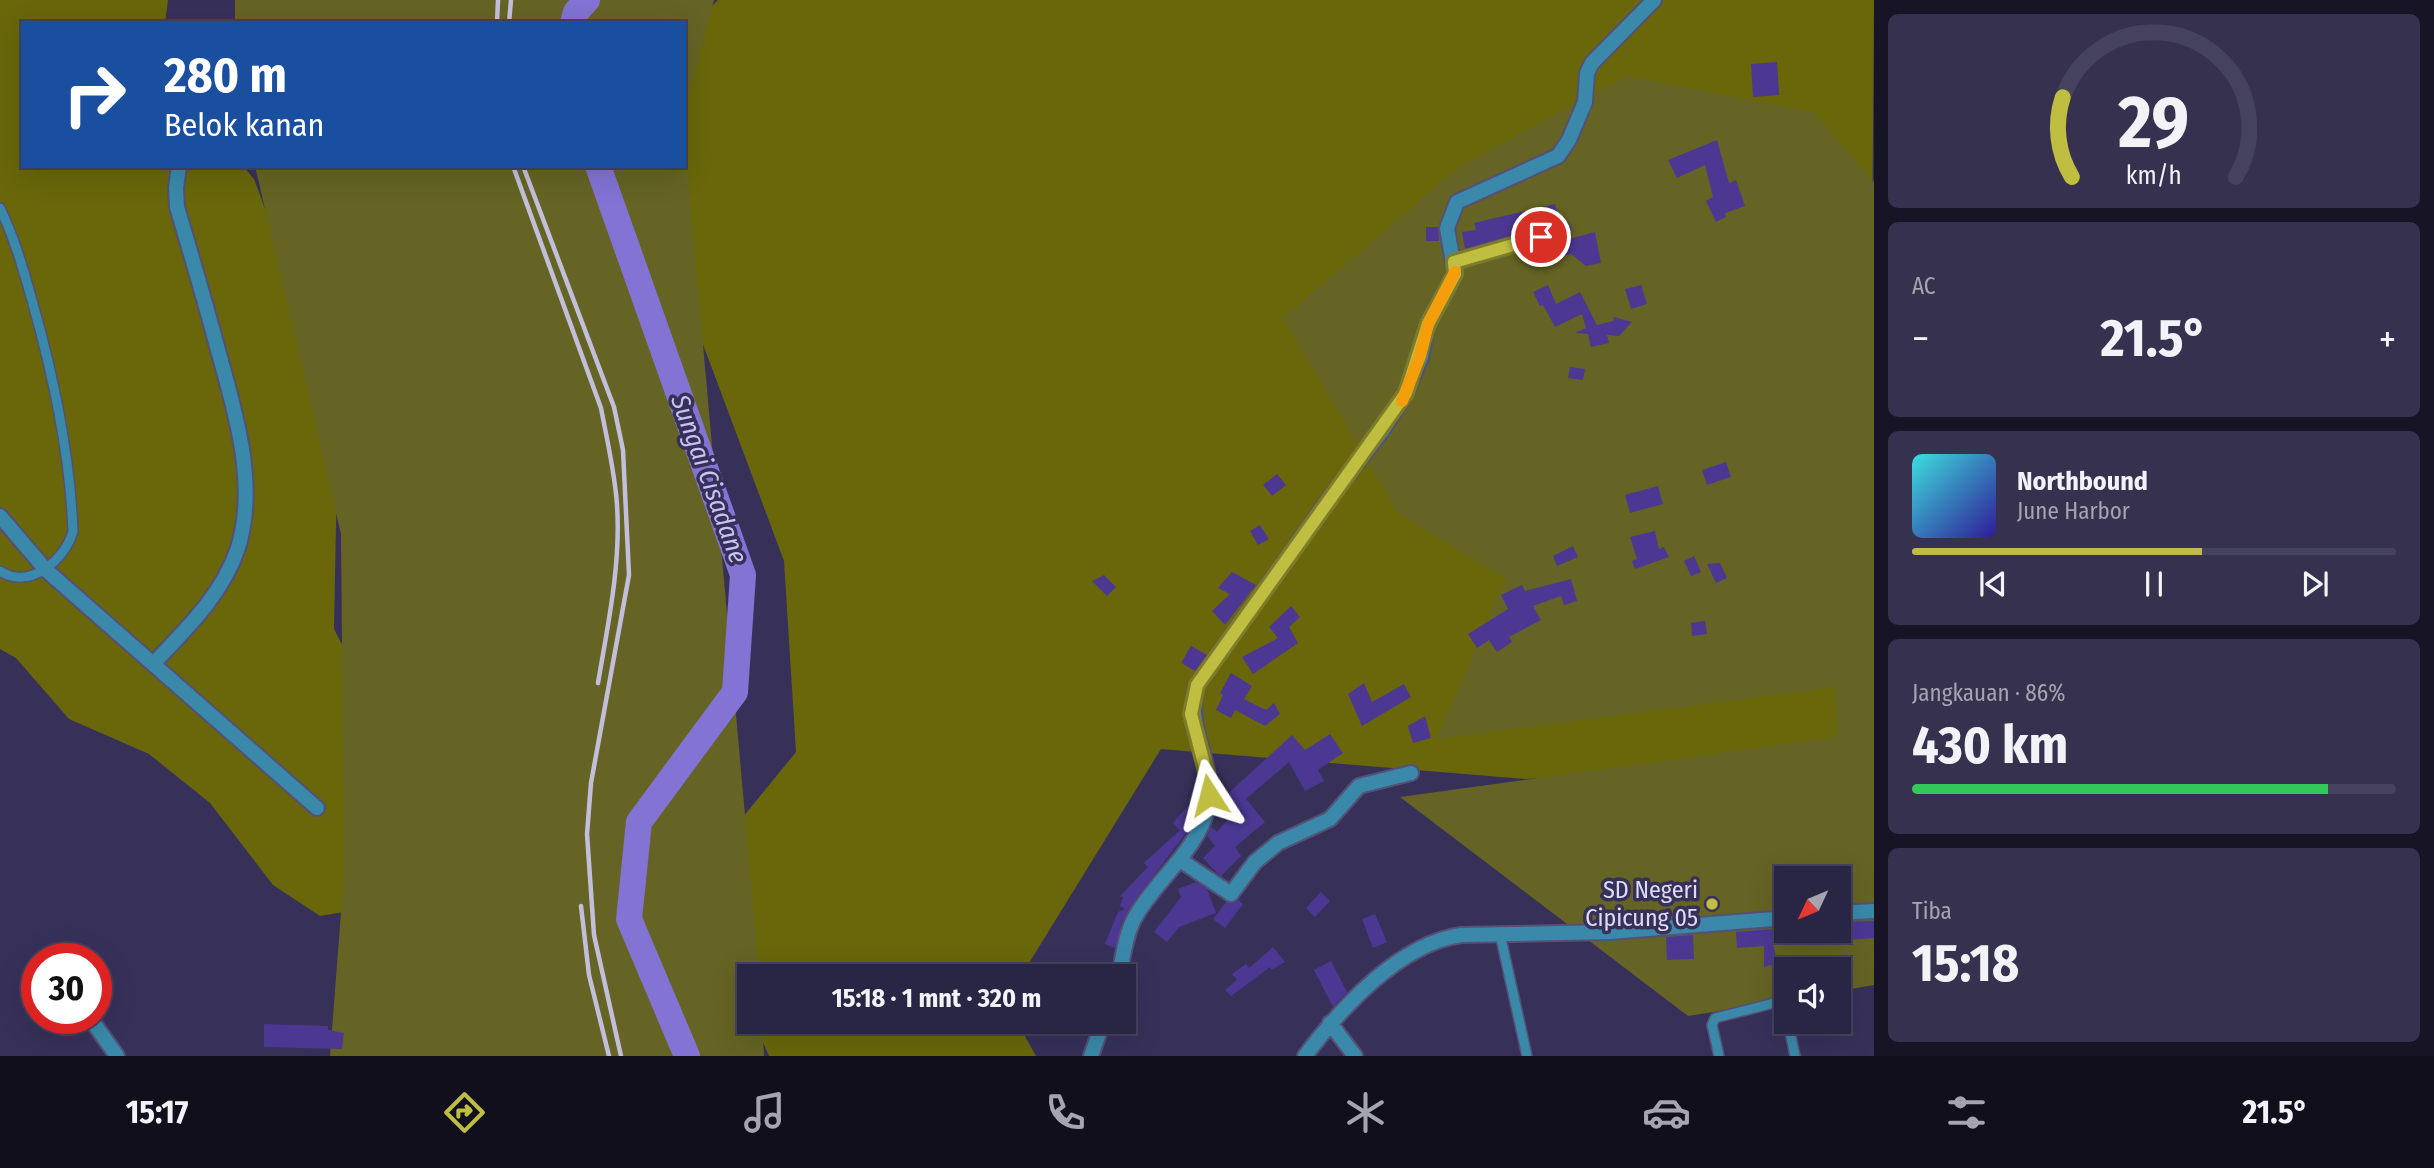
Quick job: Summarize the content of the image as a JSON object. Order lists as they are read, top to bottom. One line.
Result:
{"water":["Sungai Cisadane"],"places":["SD Negeri Cipicung 05"],"north":"bottom left","page":{"turn":["280 m","Belok kanan"],"tile":["AC",["Jangkauan · 86%","430 km"],["Tiba","15:18"]],"heat":["−","21.5°","+"],"song":["Northbound","June Harbor"],"limit":"30","trip":"15:18 · 1 mnt · 320 m","tabs":["15:17","21.5°"],"gauge":["29","km/h"]}}
